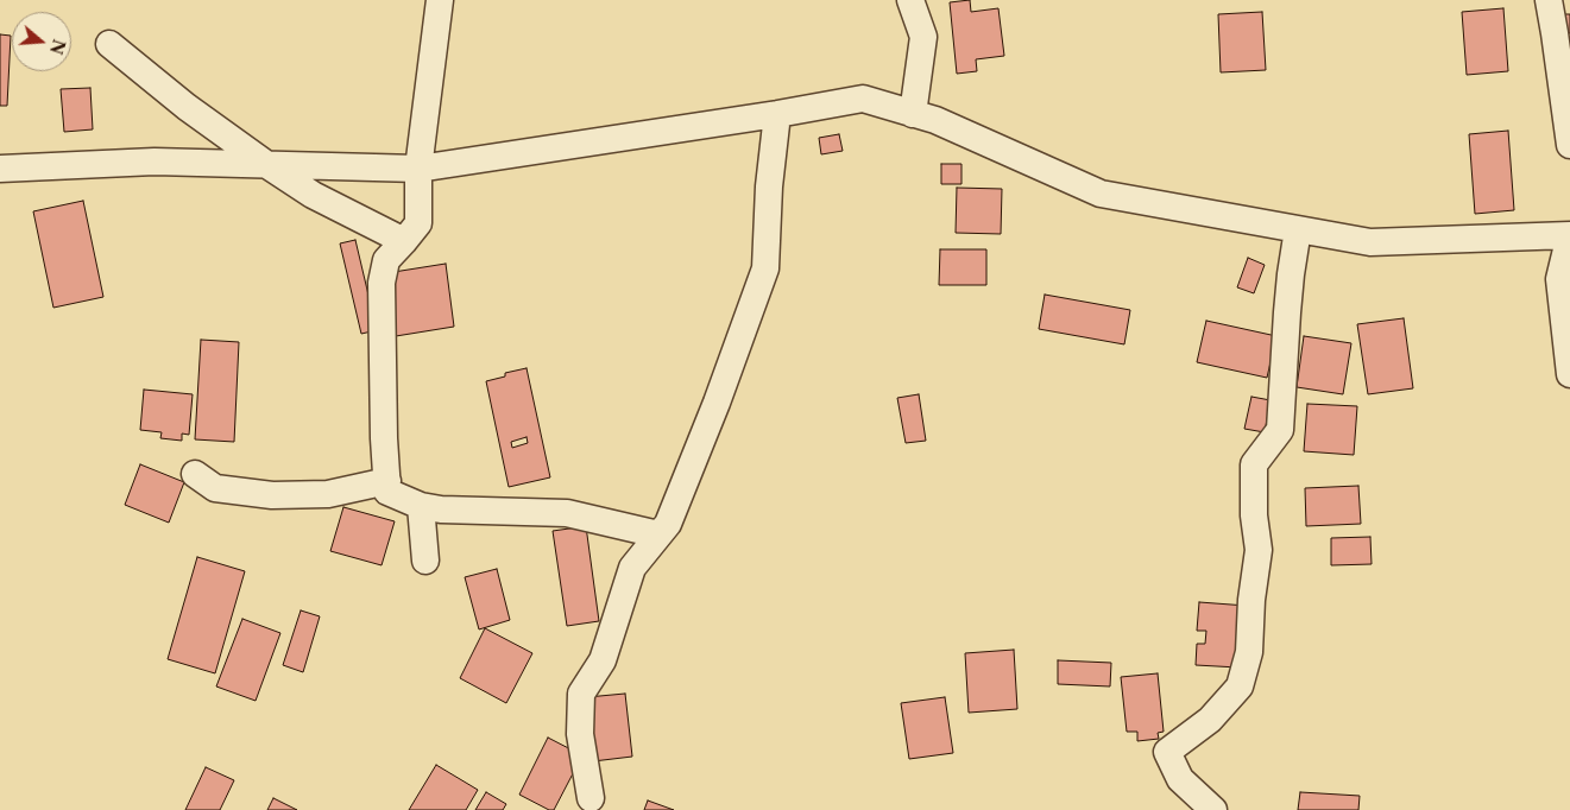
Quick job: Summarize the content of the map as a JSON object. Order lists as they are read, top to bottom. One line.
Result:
{"north":"right"}
